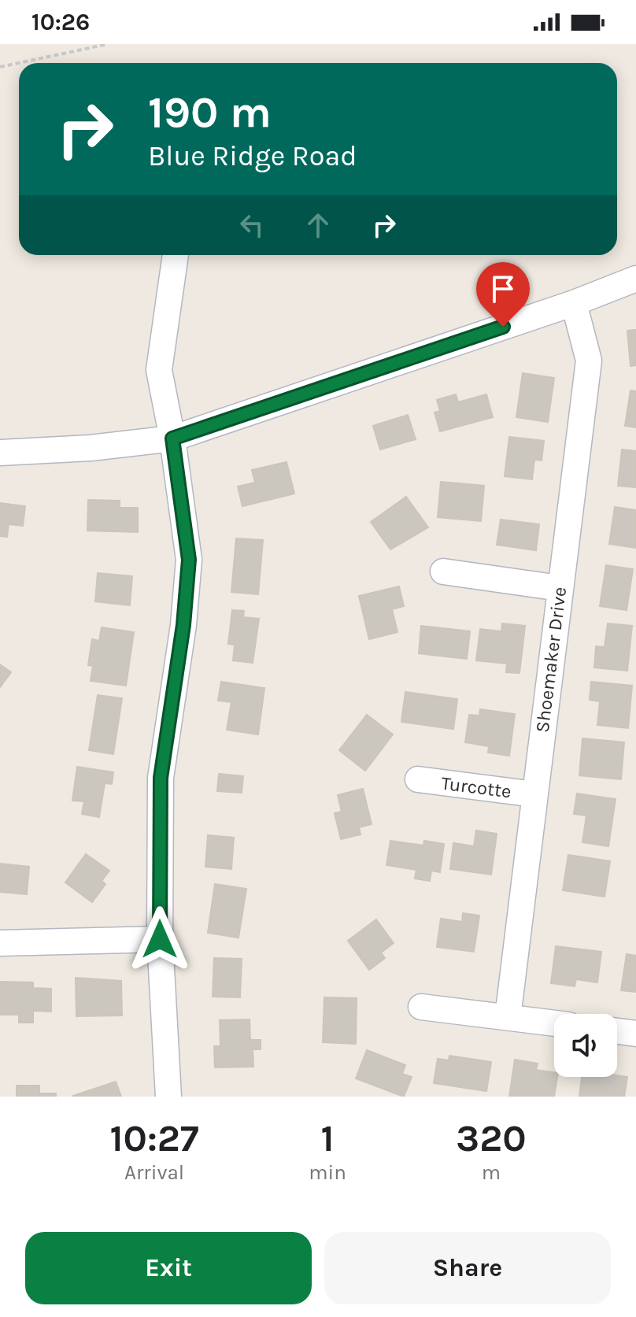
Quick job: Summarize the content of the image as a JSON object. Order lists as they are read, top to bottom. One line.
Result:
{"streets":{"street":["Shoemaker Drive","Turcotte"]},"crossings":[["Shoemaker Drive","Turcotte"]],"page":{"status":"10:26","turn":["190 m","Blue Ridge Road"],"eta":["10:27","Arrival","1","min","320","m"],"buttons":["Exit","Share"]}}
